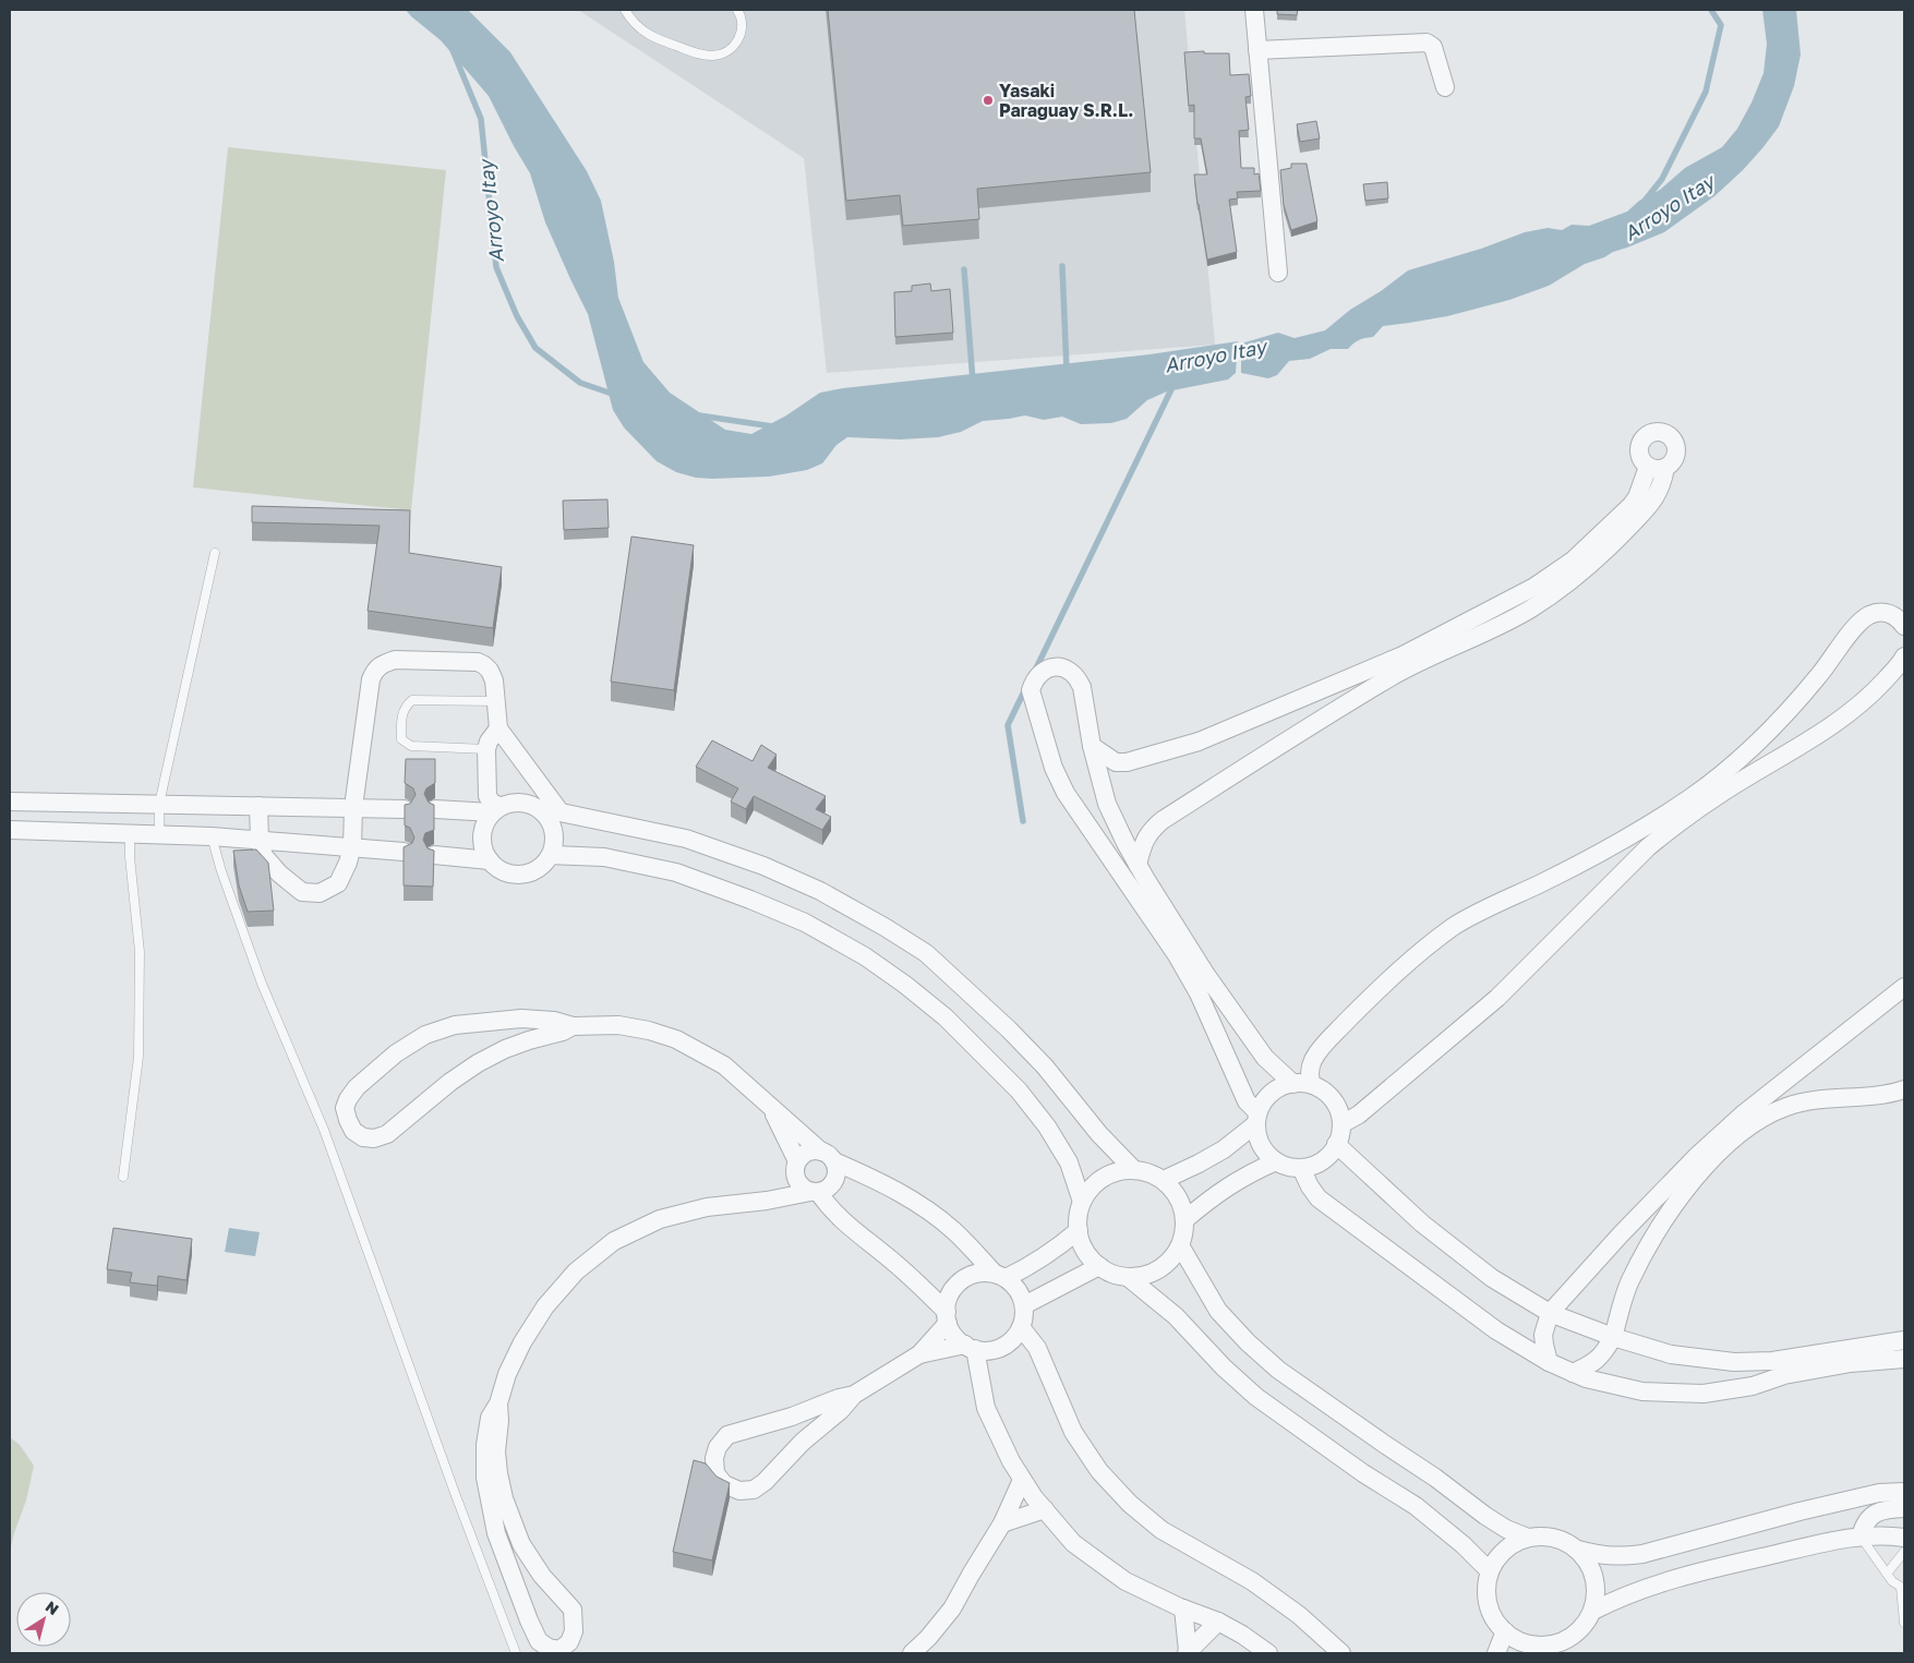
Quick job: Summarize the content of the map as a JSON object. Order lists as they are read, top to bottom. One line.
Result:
{"water":["Arroyo Itay"],"places":["Yasaki Paraguay S.R.L."],"north":"top right"}
